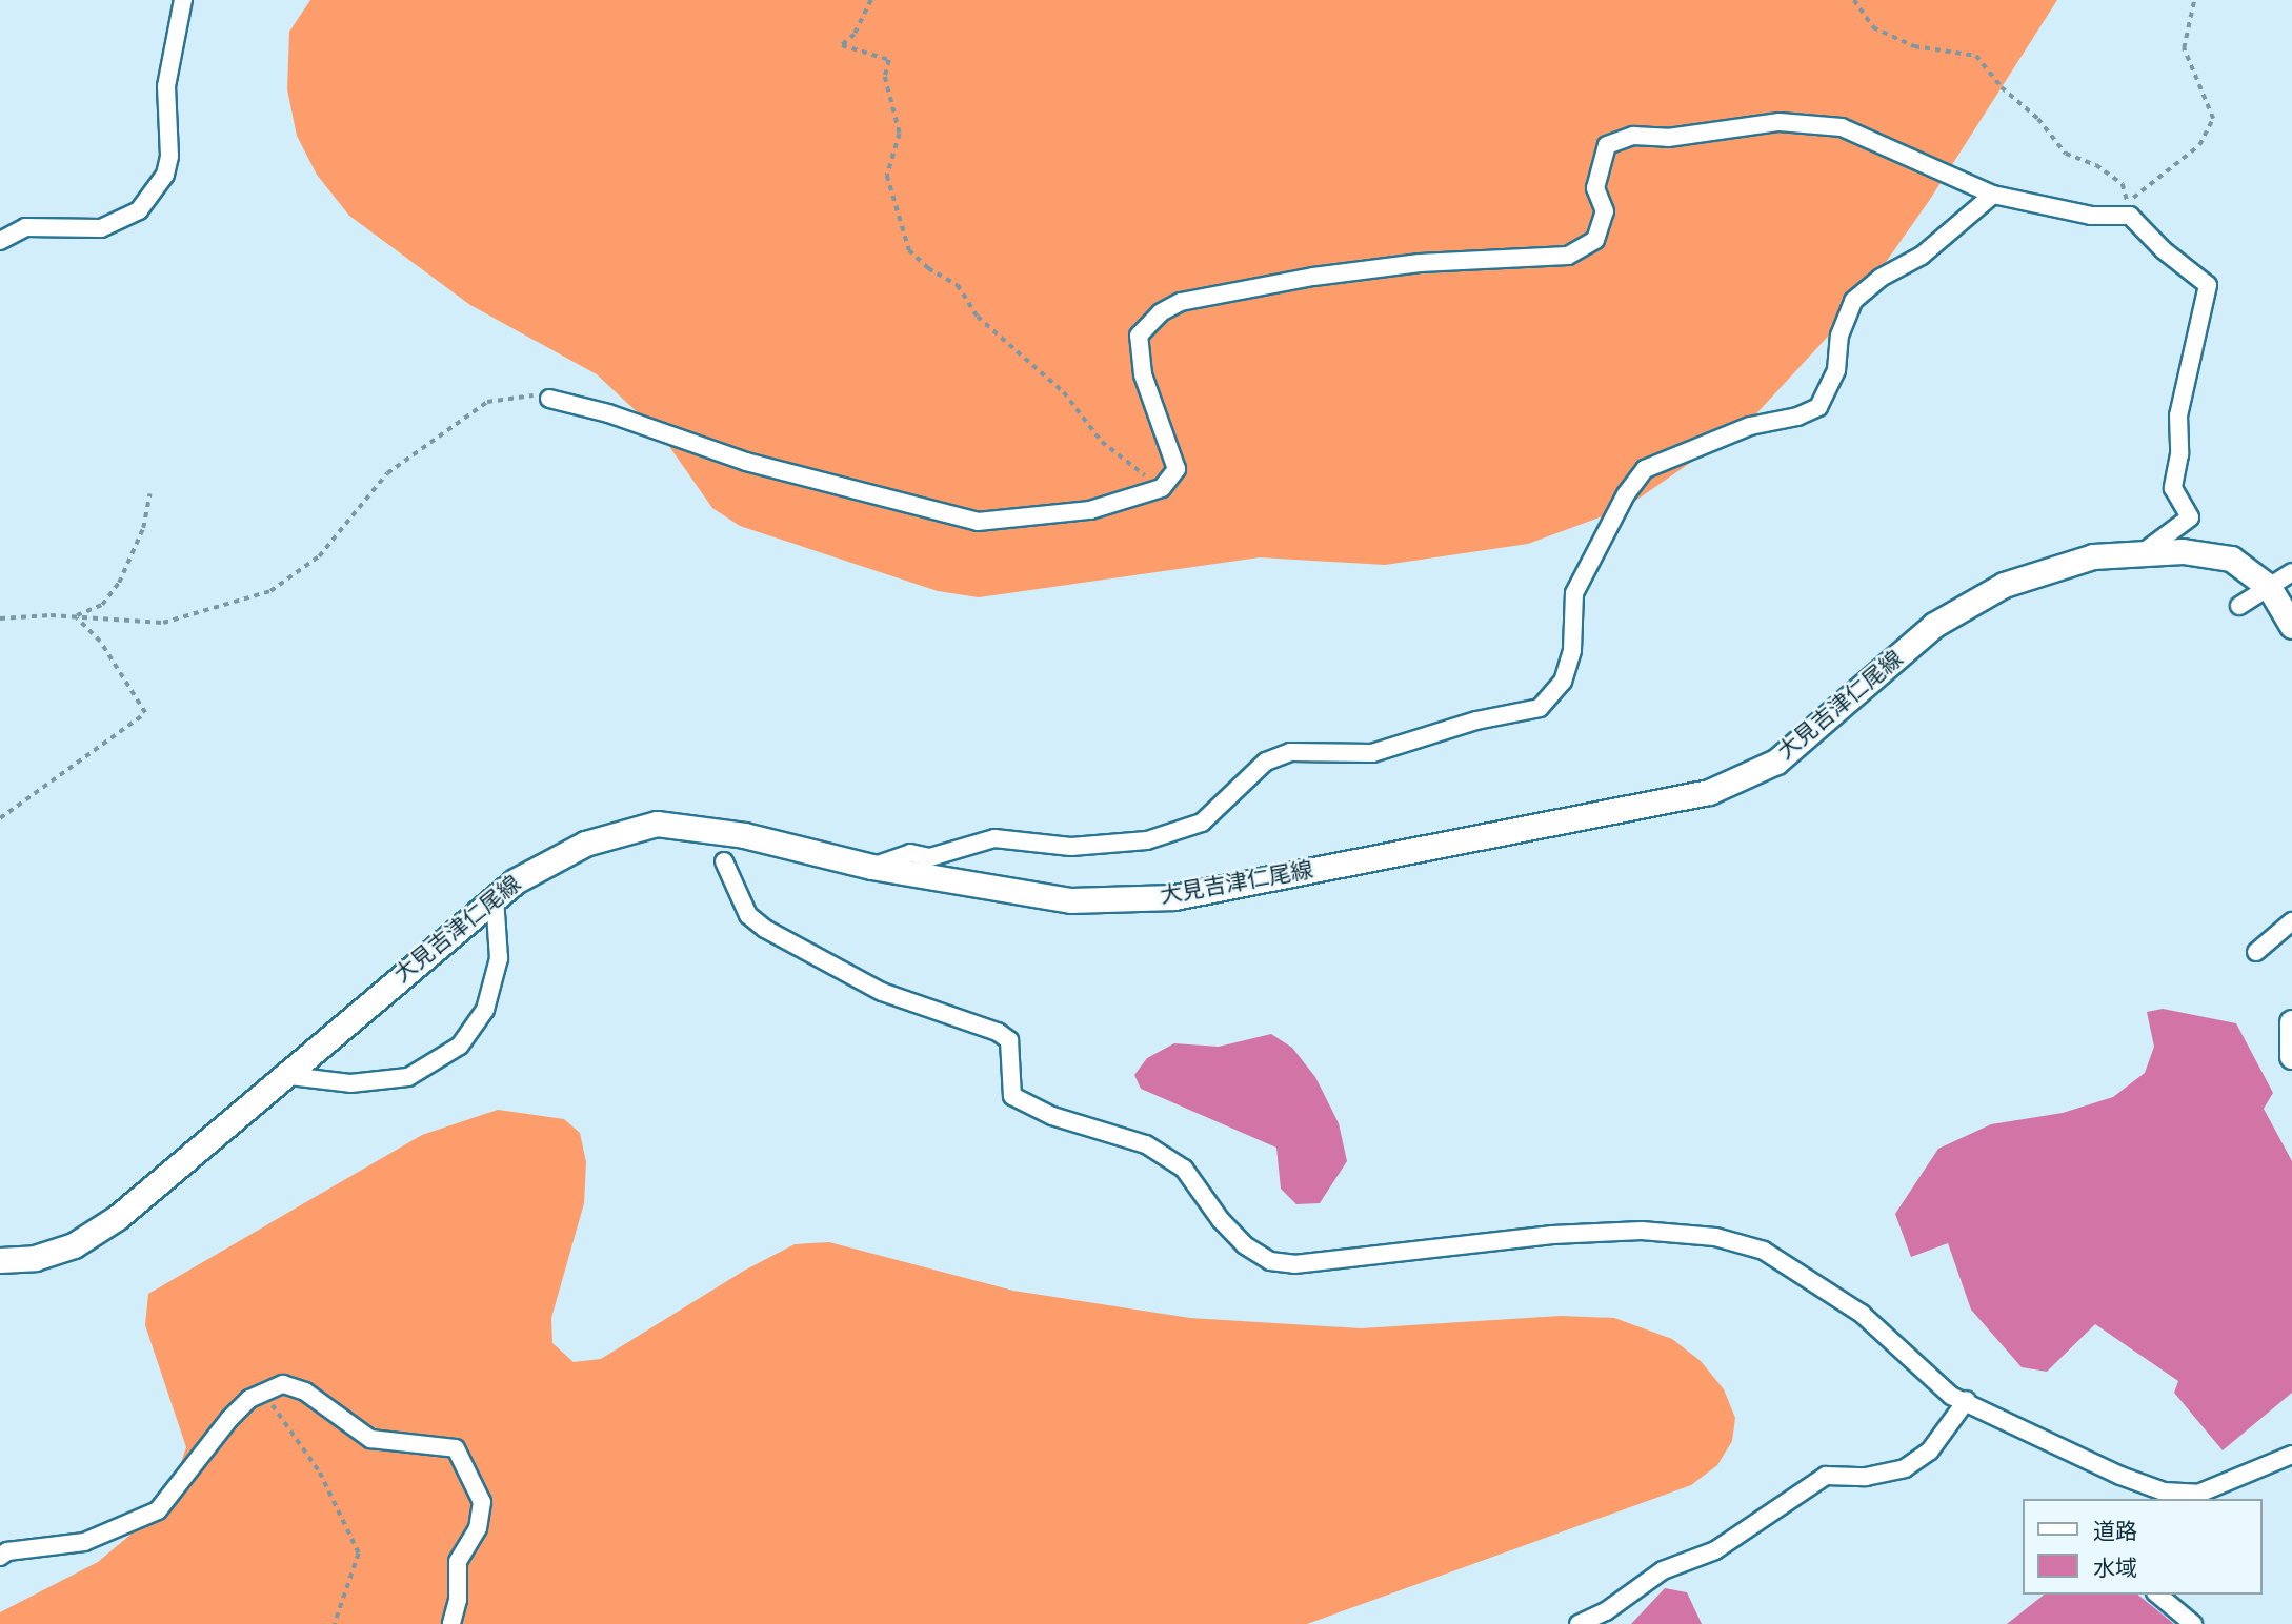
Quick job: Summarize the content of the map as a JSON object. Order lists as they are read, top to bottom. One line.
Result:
{"streets":{"main road":["大見吉津仁尾線"]},"legend":["道路","水域"]}
